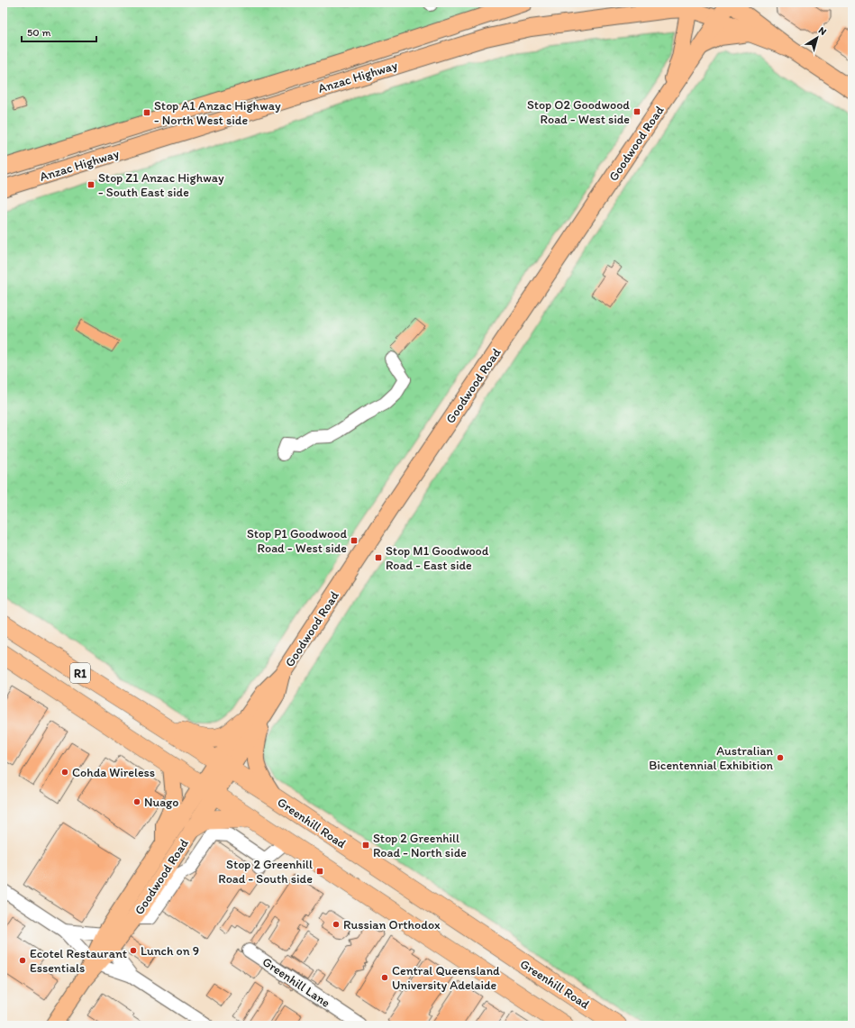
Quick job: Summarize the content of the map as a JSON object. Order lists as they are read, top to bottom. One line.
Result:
{"streets":{"highway":["R1","Greenhill Road"],"main road":["Anzac Highway","Goodwood Road"],"street":["Greenhill Lane"]},"crossings":[["Anzac Highway","Goodwood Road"],["Goodwood Road","R1"],["Goodwood Road","Greenhill Road"]],"places":{"transit":["Stop O2 Goodwood Road - West side","Stop A1 Anzac Highway - North West side","Stop Z1 Anzac Highway - South East side","Stop P1 Goodwood Road - West side","Stop M1 Goodwood Road - East side","Stop 2 Greenhill Road - North side","Stop 2 Greenhill Road - South side"],"other":["Australian Bicentennial Exhibition","Cohda Wireless","Nuago","Russian Orthodox","Lunch on 9","Ecotel Restaurant Essentials","Central Queensland University Adelaide"]},"scale_bar":"50 m","north":"top right"}
